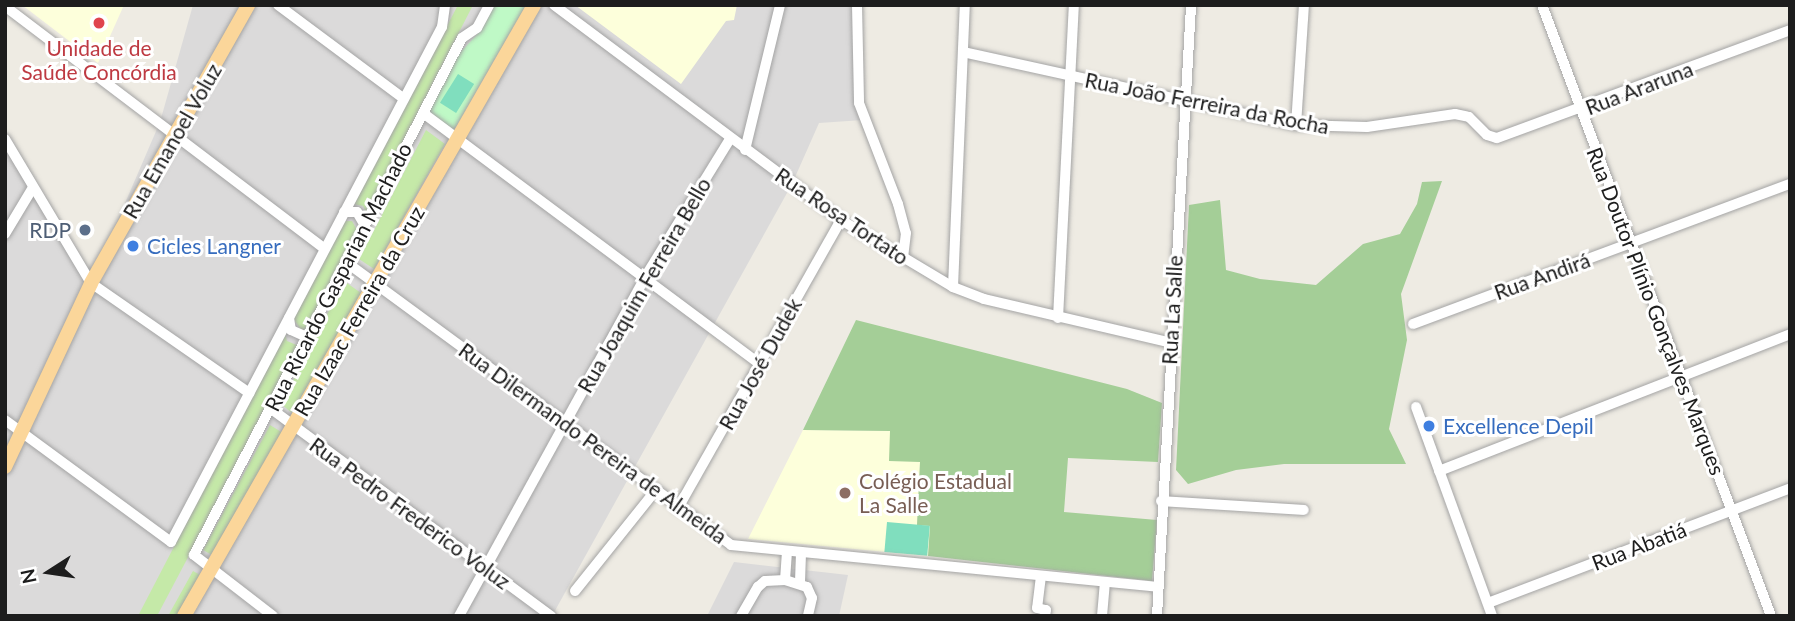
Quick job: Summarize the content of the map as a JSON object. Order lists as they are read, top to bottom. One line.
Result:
{"streets":{"main road":["Rua Emanoel Voluz","Rua Izaac Ferreira da Cruz"],"street":["Rua Araruna","Rua João Ferreira da Rocha","Rua Rosa Tortato","Rua Andirá","Rua Ricardo Gasparian Machado","Rua Joaquim Ferreira Bello","Rua La Salle","Rua Doutor Plínio Gonçalves Marques","Rua José Dudek","Rua Dilermando Pereira de Almeida","Rua Pedro Frederico Voluz","Rua Abatiá"]},"crossings":[["Rua Araruna","Rua João Ferreira da Rocha"],["Rua Araruna","Rua Doutor Plínio Gonçalves Marques"],["Rua João Ferreira da Rocha","Rua La Salle"],["Rua Emanoel Voluz","Rua Ricardo Gasparian Machado"],["Rua Rosa Tortato","Rua Joaquim Ferreira Bello"],["Rua Rosa Tortato","Rua La Salle"],["Rua Rosa Tortato","Rua José Dudek"],["Rua Andirá","Rua Doutor Plínio Gonçalves Marques"],["Rua Ricardo Gasparian Machado","Rua Izaac Ferreira da Cruz"],["Rua Ricardo Gasparian Machado","Rua Dilermando Pereira de Almeida"],["Rua Ricardo Gasparian Machado","Rua Pedro Frederico Voluz"],["Rua Joaquim Ferreira Bello","Rua Dilermando Pereira de Almeida"],["Rua Joaquim Ferreira Bello","Rua Pedro Frederico Voluz"],["Rua La Salle","Rua Dilermando Pereira de Almeida"],["Rua Izaac Ferreira da Cruz","Rua Dilermando Pereira de Almeida"],["Rua Izaac Ferreira da Cruz","Rua Pedro Frederico Voluz"],["Rua Doutor Plínio Gonçalves Marques","Rua Abatiá"],["Rua José Dudek","Rua Dilermando Pereira de Almeida"]],"places":["Unidade de Saúde Concórdia","RDP","Cicles Langner","Excellence Depil","Colégio Estadual La Salle"],"north":"left"}
